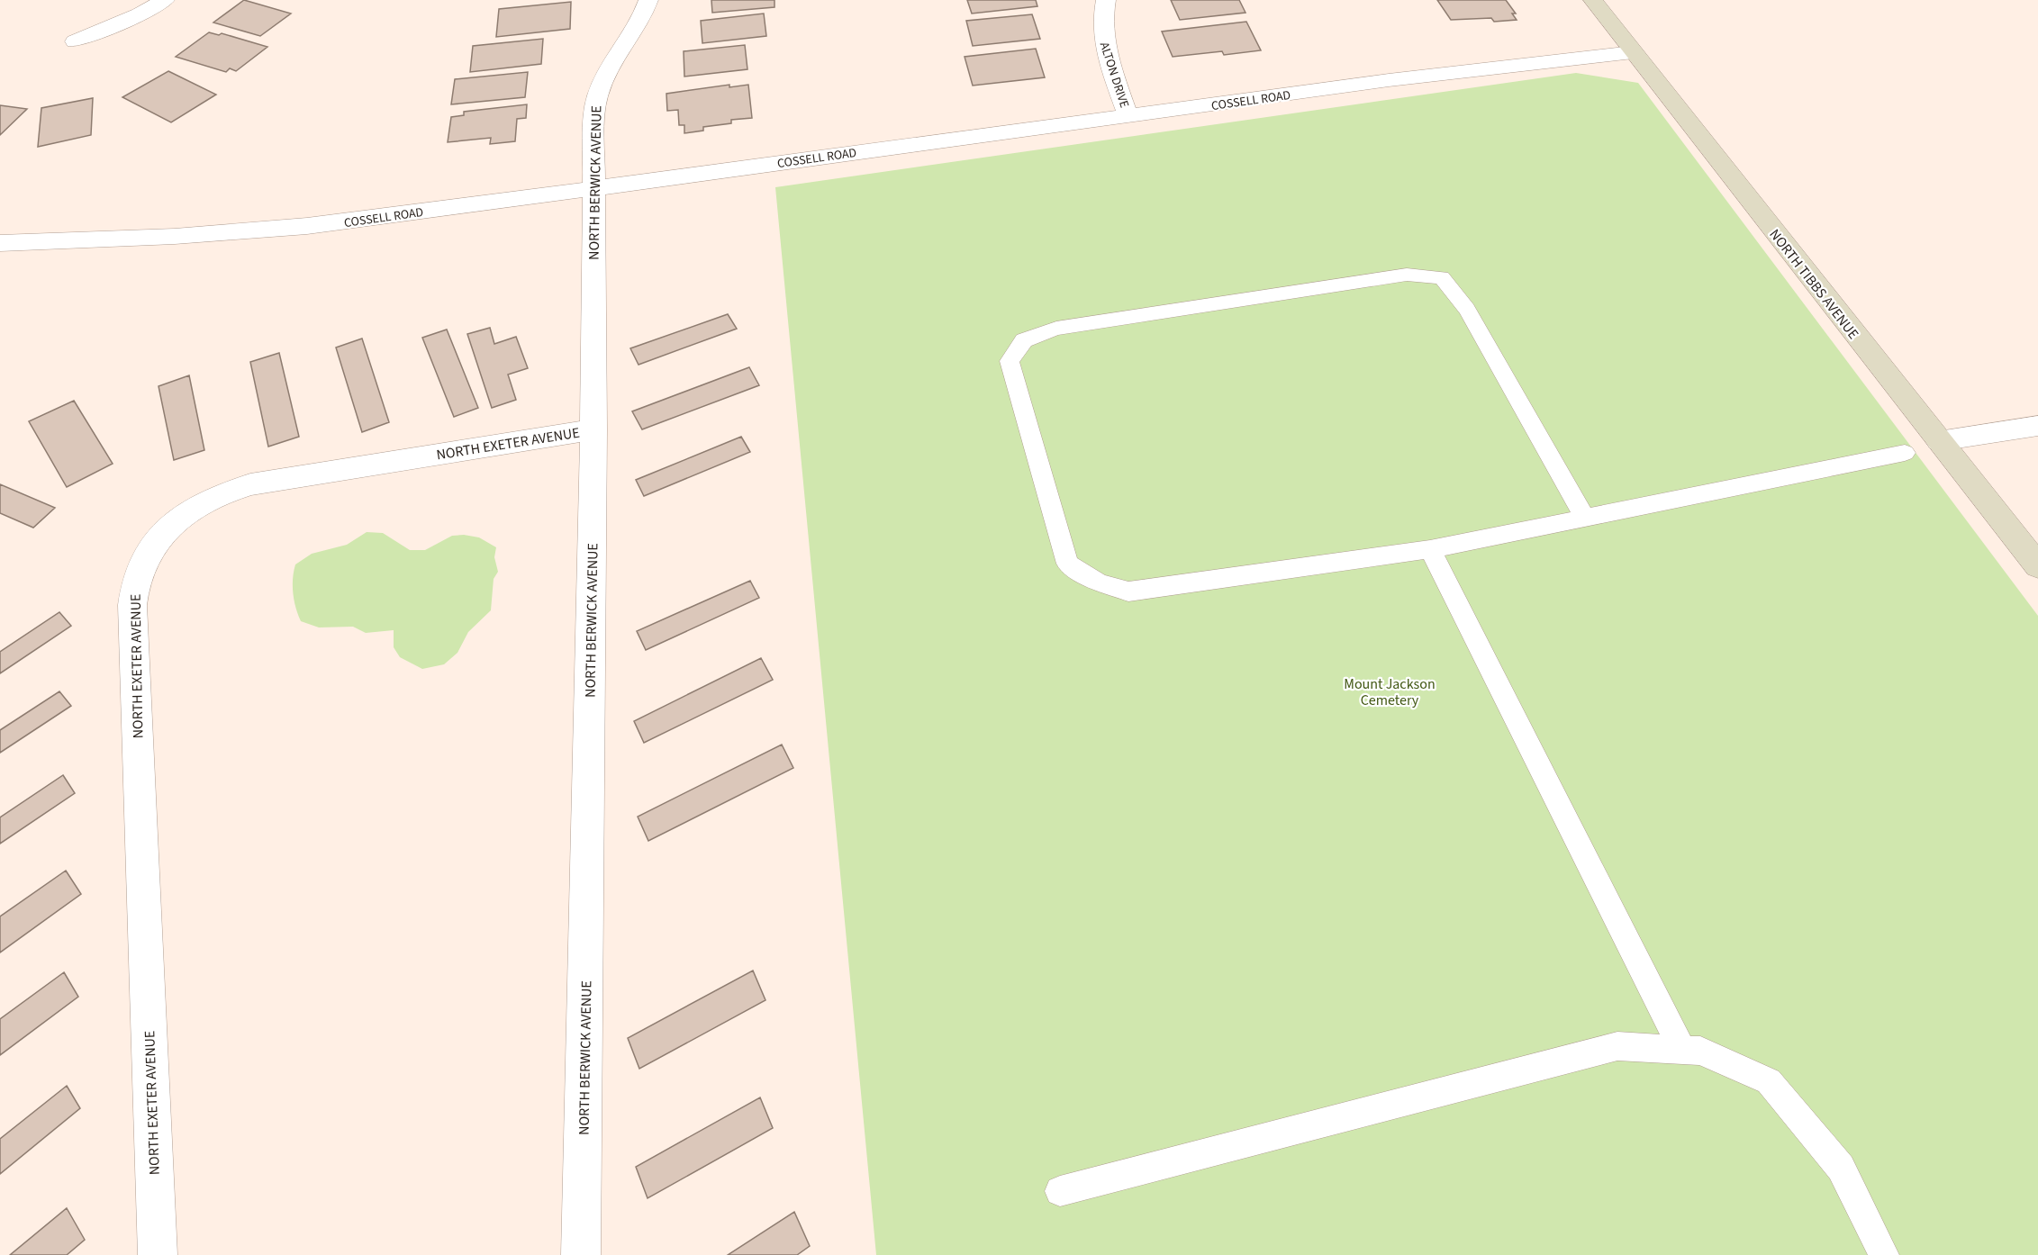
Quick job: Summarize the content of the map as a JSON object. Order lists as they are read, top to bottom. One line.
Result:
{"streets":{"street":["ALTON DRIVE","COSSELL ROAD","NORTH BERWICK AVENUE","NORTH TIBBS AVENUE","NORTH EXETER AVENUE"]},"crossings":[["ALTON DRIVE","COSSELL ROAD"],["COSSELL ROAD","NORTH BERWICK AVENUE"],["COSSELL ROAD","NORTH TIBBS AVENUE"],["NORTH BERWICK AVENUE","NORTH EXETER AVENUE"]],"parks":["Mount Jackson Cemetery"]}
